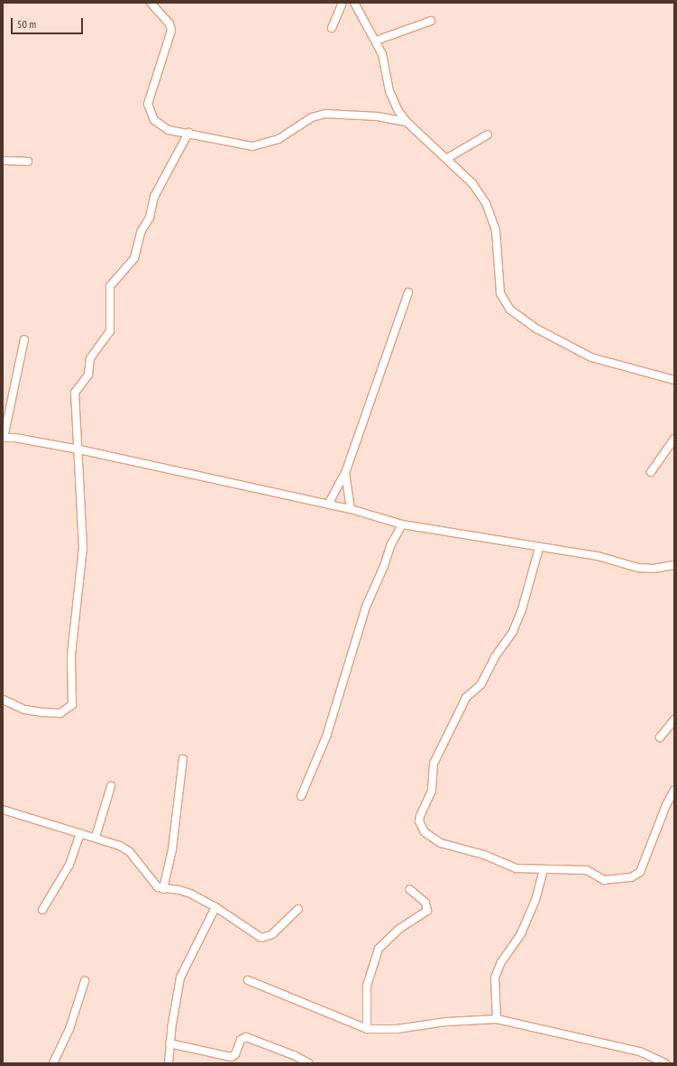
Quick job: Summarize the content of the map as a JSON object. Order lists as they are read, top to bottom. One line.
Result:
{"scale_bar":"50 m"}
